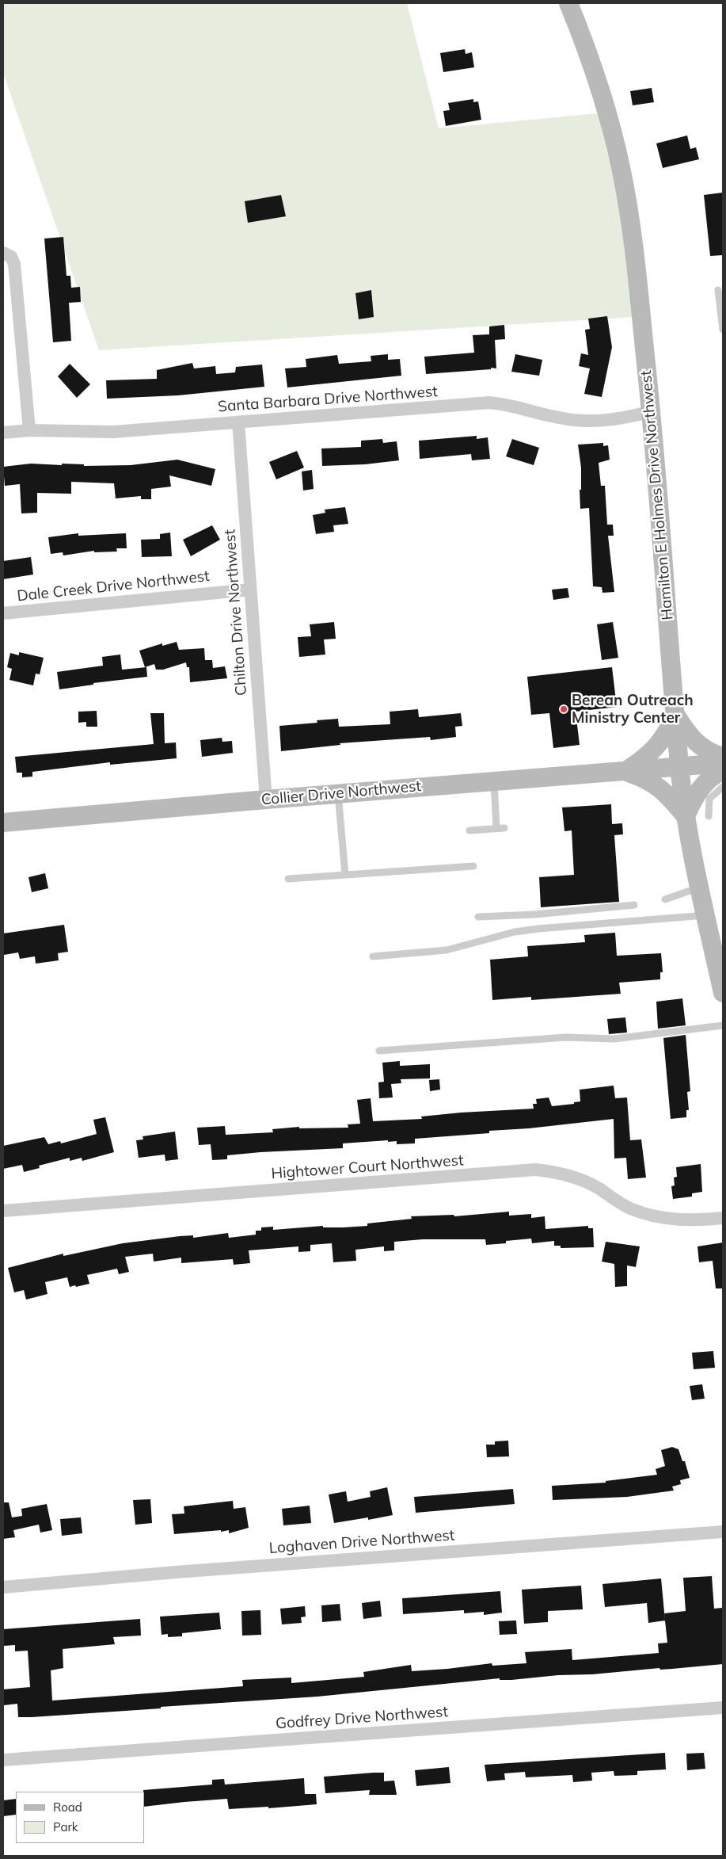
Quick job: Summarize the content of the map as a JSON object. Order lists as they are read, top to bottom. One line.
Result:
{"streets":{"main road":["Hamilton E Holmes Drive Northwest","Collier Drive Northwest"],"street":["Santa Barbara Drive Northwest","Dale Creek Drive Northwest","Chilton Drive Northwest","Hightower Court Northwest","Loghaven Drive Northwest","Godfrey Drive Northwest"]},"crossings":[["Santa Barbara Drive Northwest","Hamilton E Holmes Drive Northwest"],["Santa Barbara Drive Northwest","Chilton Drive Northwest"],["Hamilton E Holmes Drive Northwest","Collier Drive Northwest"],["Dale Creek Drive Northwest","Chilton Drive Northwest"],["Chilton Drive Northwest","Collier Drive Northwest"]],"places":["Berean Outreach Ministry Center"],"legend":["Road","Park"]}
